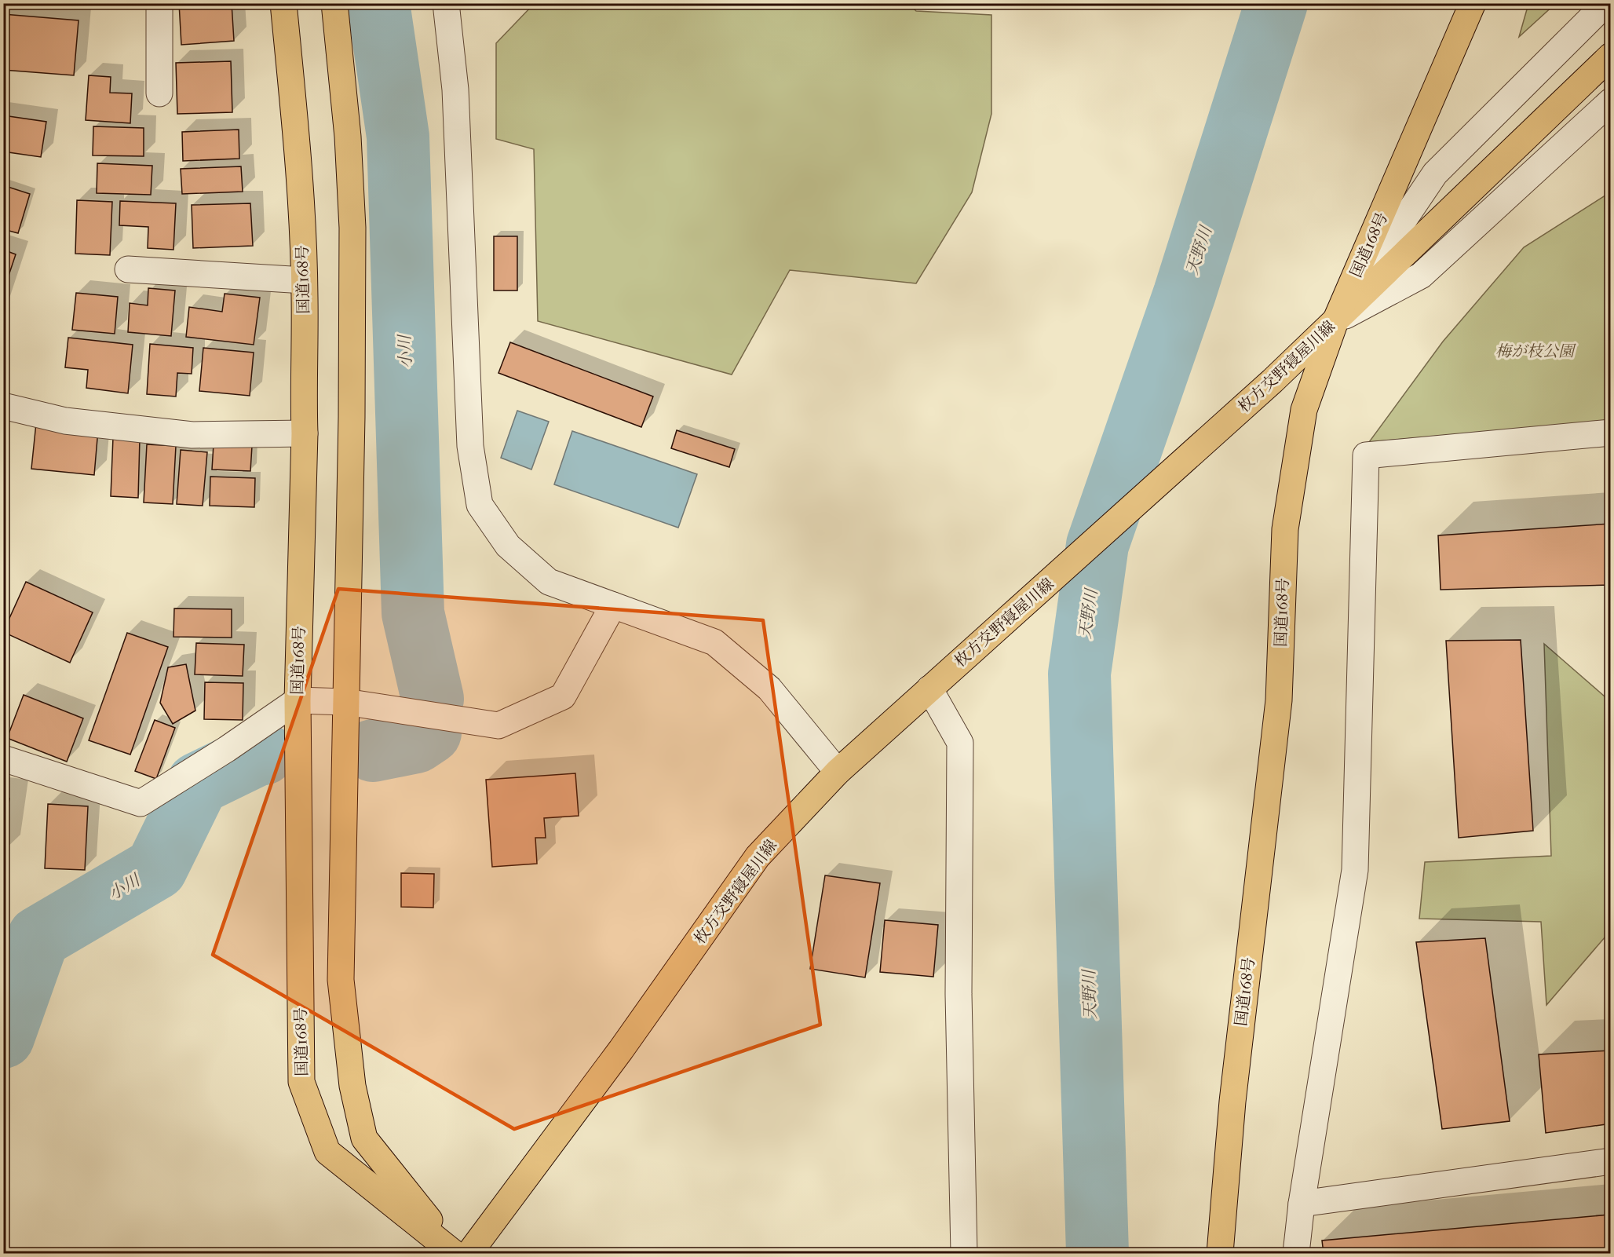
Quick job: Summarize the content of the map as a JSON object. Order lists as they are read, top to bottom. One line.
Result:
{"streets":{"main road":["国道168号","枚方交野寝屋川線"]},"crossings":[["国道168号","枚方交野寝屋川線"]],"water":["天野川","小川"],"parks":["梅が枝公園"]}
